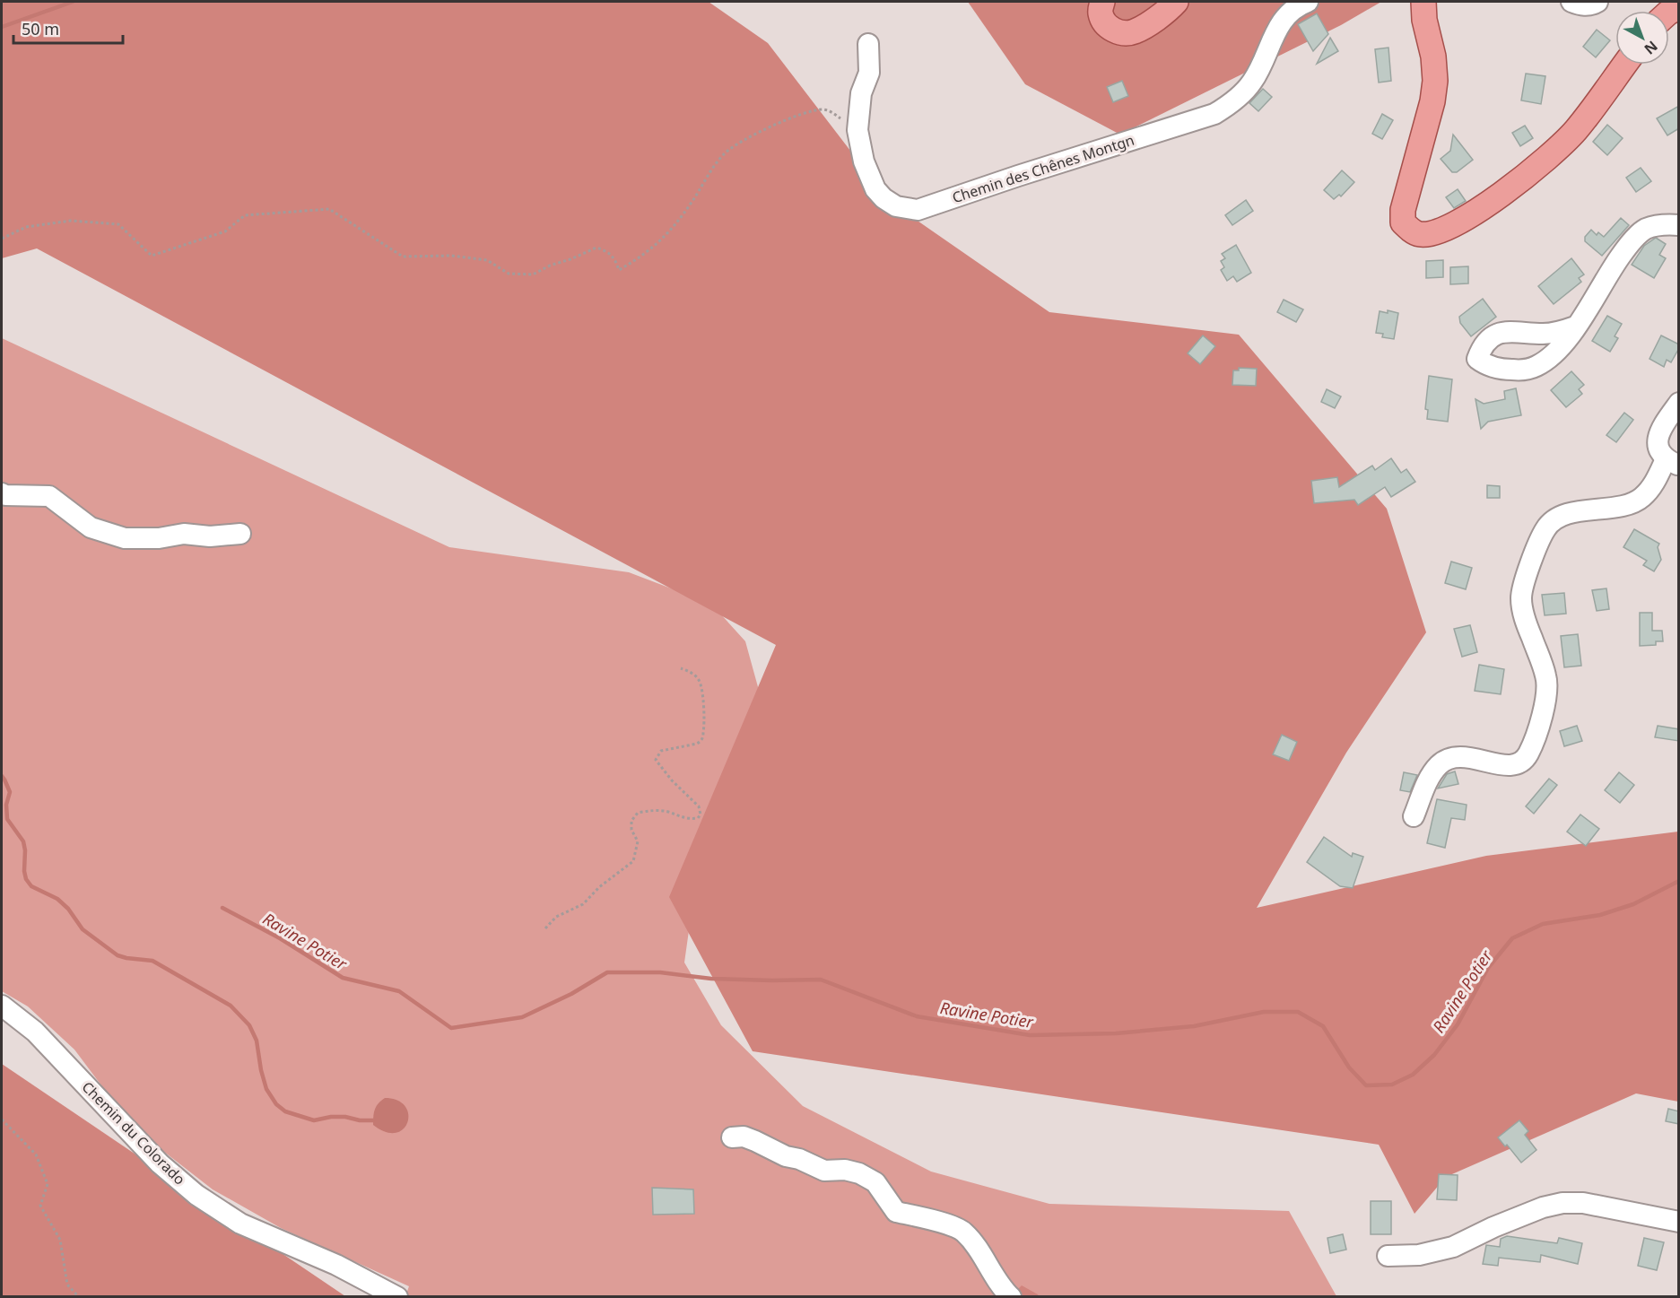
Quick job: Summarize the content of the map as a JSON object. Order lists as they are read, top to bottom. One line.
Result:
{"streets":{"street":["Chemin des Chênes Montgn","Chemin du Colorado"]},"water":["Ravine Potier"],"scale_bar":"50 m","north":"bottom right"}
